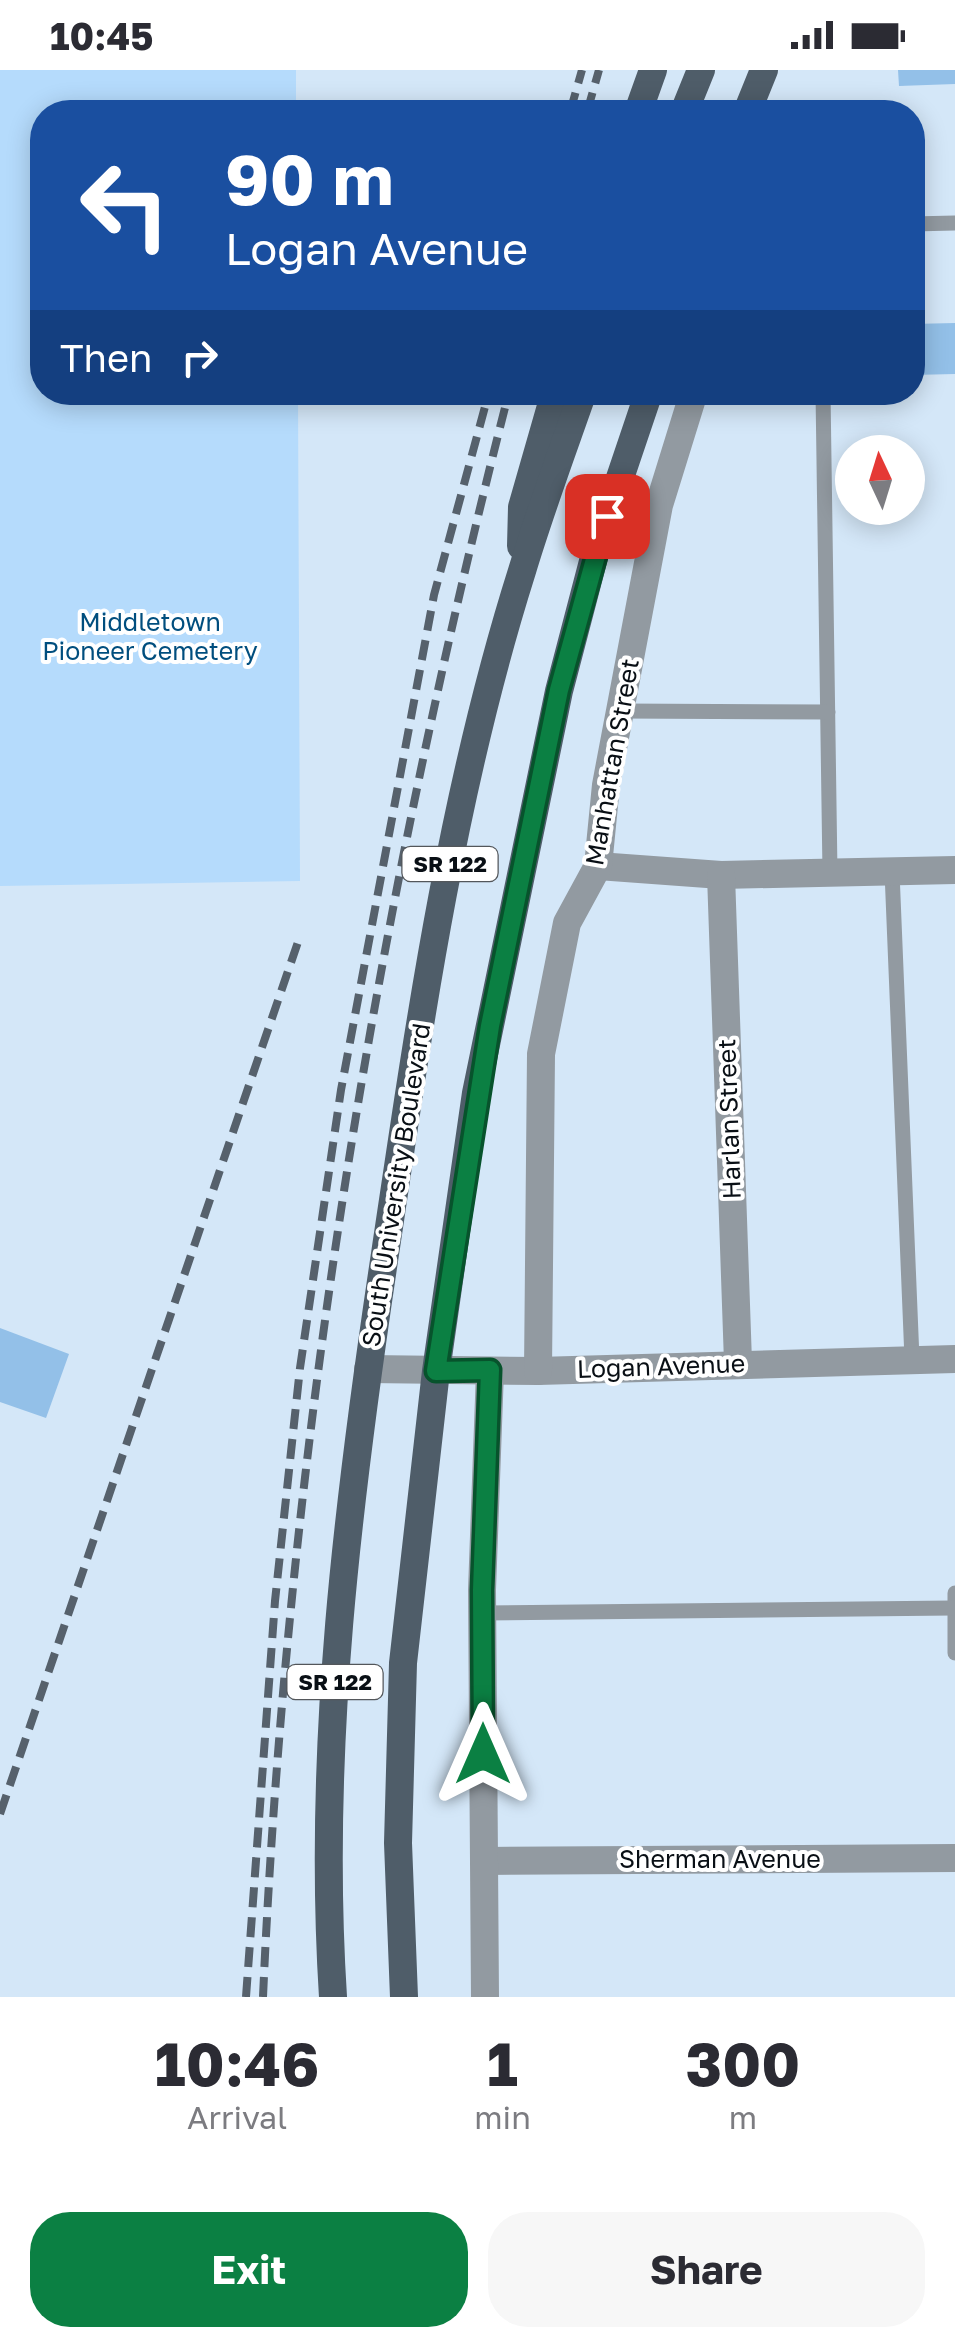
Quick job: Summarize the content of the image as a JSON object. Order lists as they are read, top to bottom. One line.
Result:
{"streets":{"main road":["SR 122","South University Boulevard"],"street":["Manhattan Street","Harlan Street","Logan Avenue","Sherman Avenue"]},"crossings":[["Manhattan Street","Logan Avenue"],["SR 122","Logan Avenue"],["Harlan Street","Logan Avenue"],["South University Boulevard","Logan Avenue"]],"parks":["Middletown Pioneer Cemetery"],"north":"top","page":{"status":"10:45","turn":["90 m","Logan Avenue"],"then":"Then","eta":["10:46","Arrival","1","min","300","m"],"buttons":["Exit","Share"]}}
